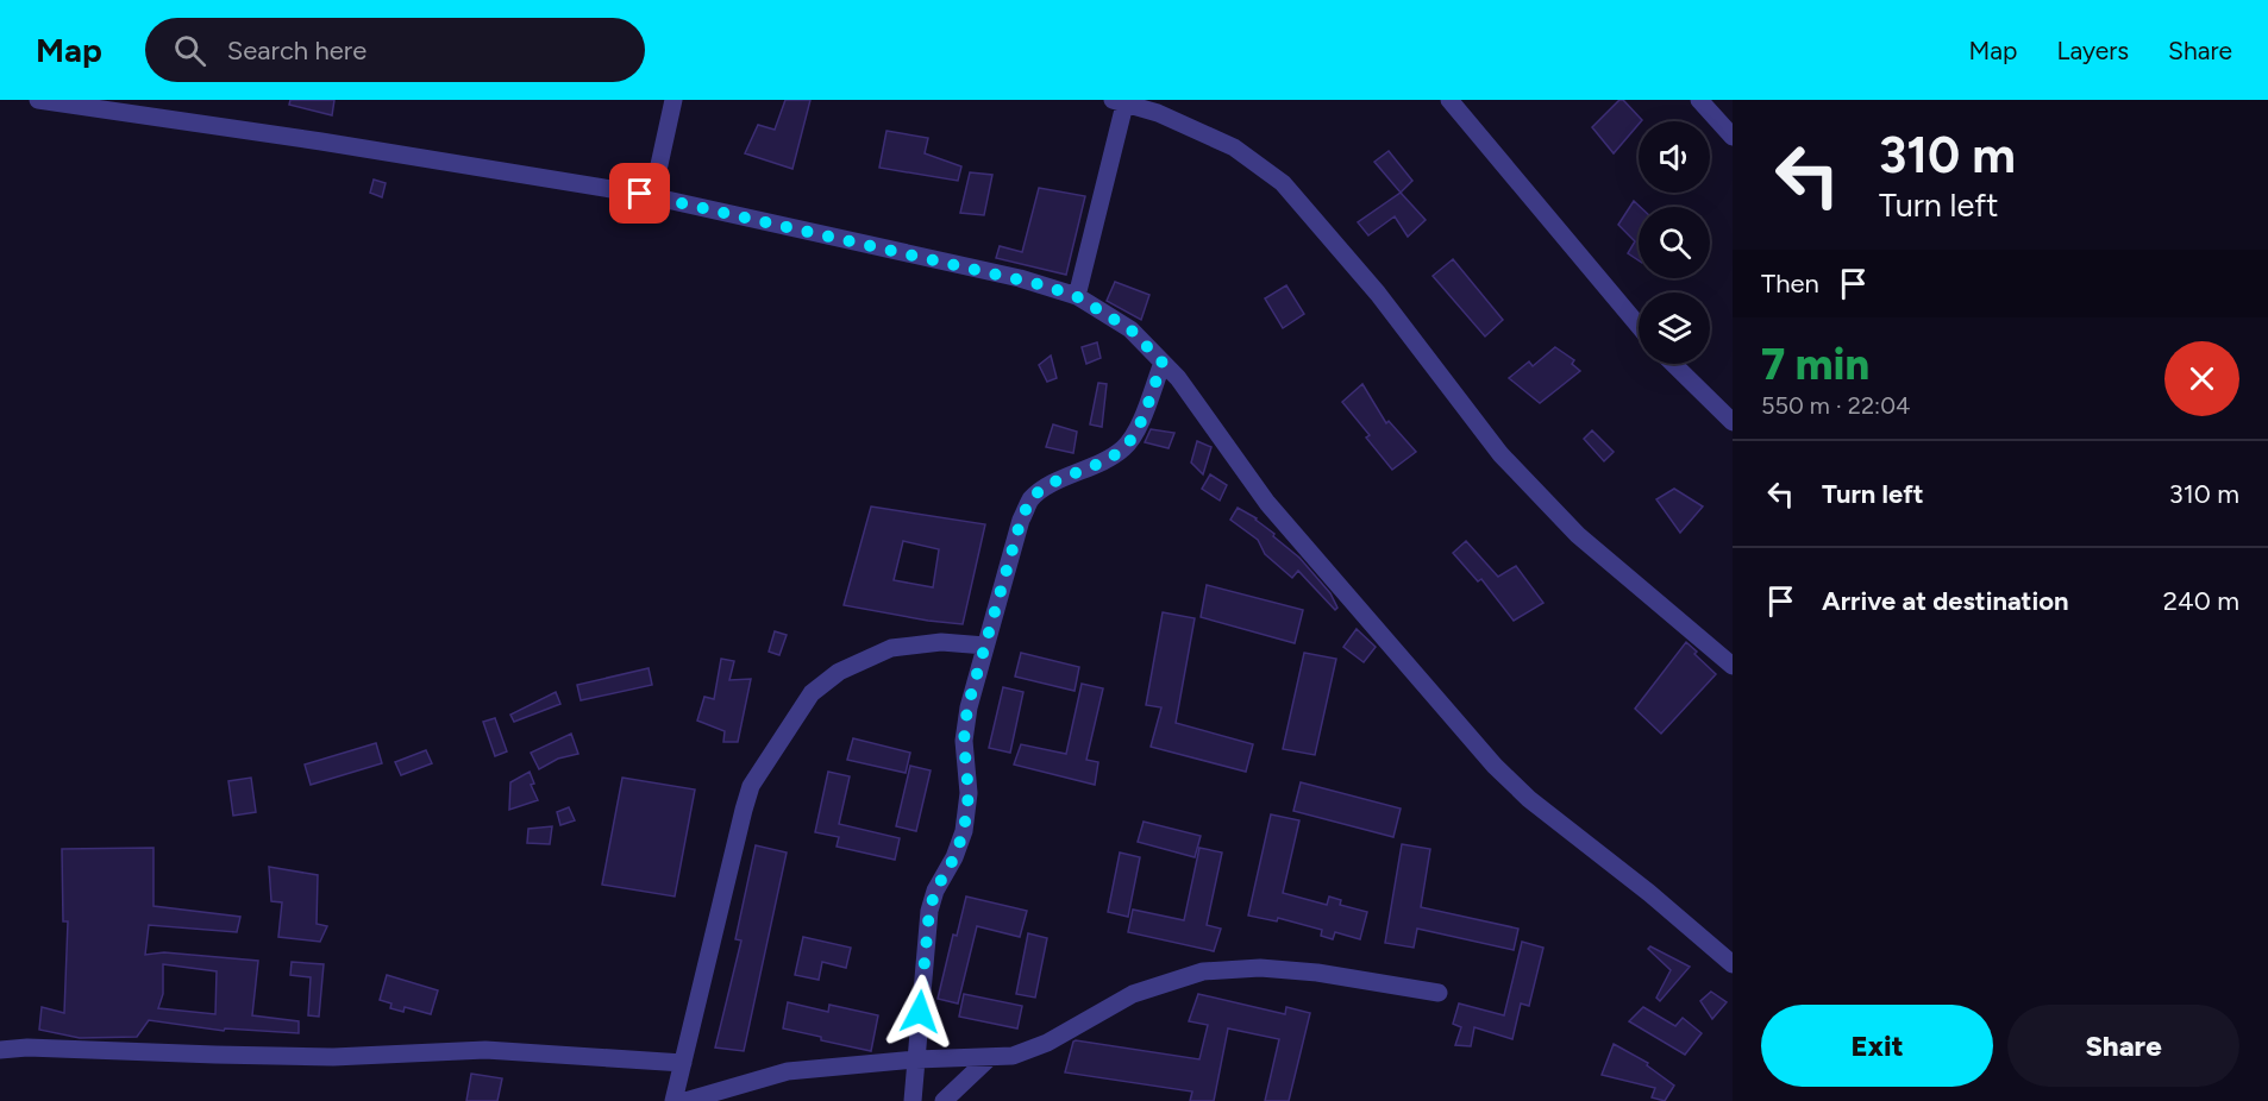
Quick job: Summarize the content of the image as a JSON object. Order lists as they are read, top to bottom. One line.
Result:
{"page":{"header":"Map","search":"Search here","nav":["Map","Layers","Share"],"turn":["310 m","Turn left"],"then":"Then","heading":["7 min","550 m · 22:04"],"list":[{"name":"Turn left","value":"310 m"},{"name":"Arrive at destination","value":"240 m"}],"buttons":["Exit","Share"]}}
